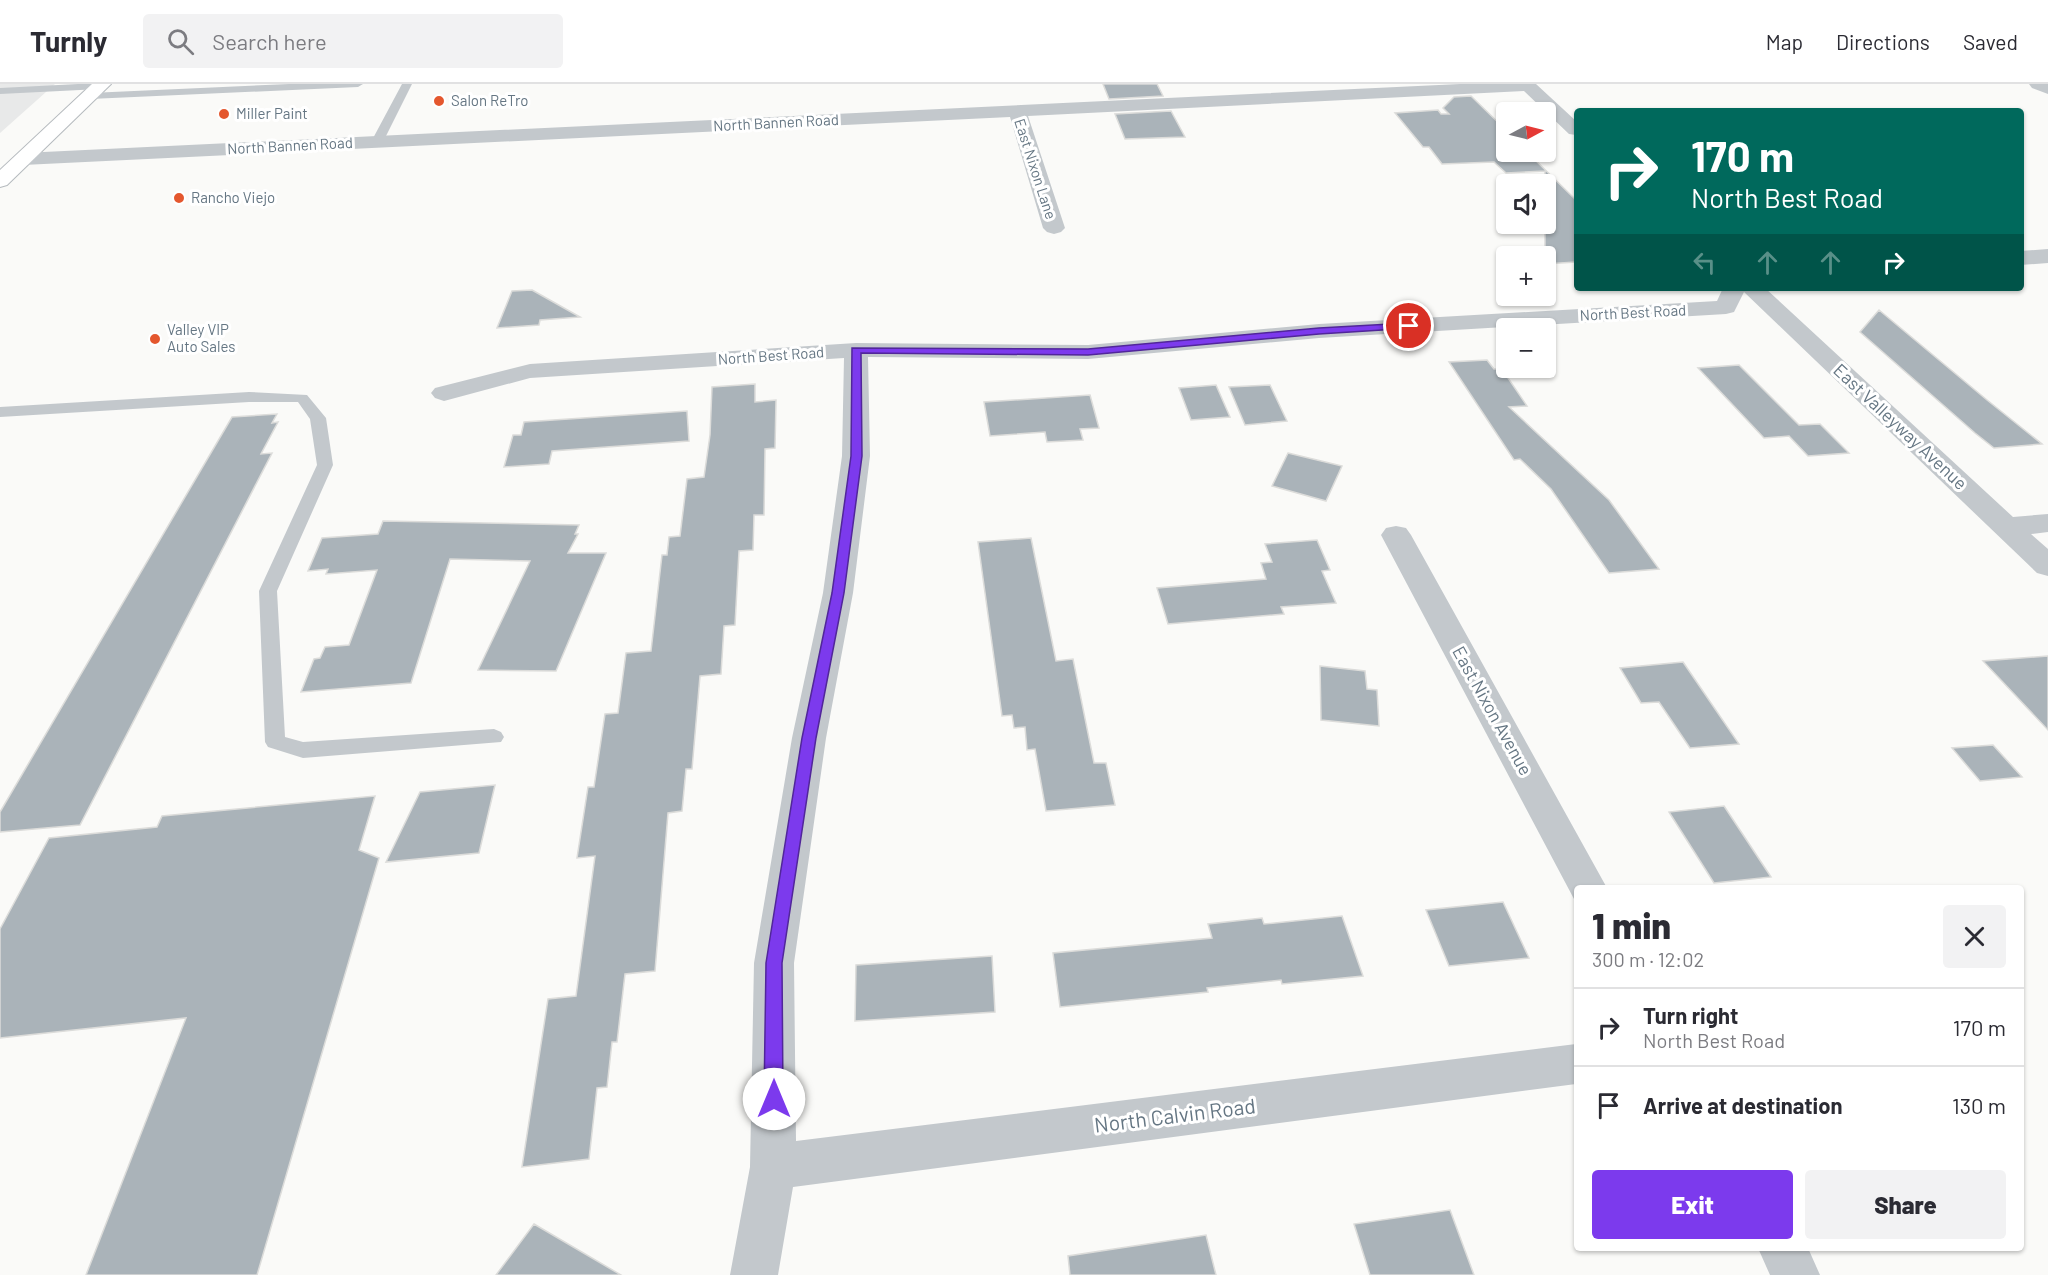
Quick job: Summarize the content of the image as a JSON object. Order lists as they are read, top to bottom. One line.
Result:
{"streets":{"street":["North Bannen Road","East Nixon Lane","North Best Road","East Valleyway Avenue","East Nixon Avenue","North Calvin Road"]},"crossings":[["North Bannen Road","East Nixon Lane"]],"places":["Salon ReTro","Miller Paint","Rancho Viejo","Valley VIP Auto Sales"],"north":"right","page":{"header":"Turnly","search":"Search here","nav":["Map","Directions","Saved"],"map_buttons":["+","−"],"turn":["170 m","North Best Road"],"heading":["1 min","300 m · 12:02"],"list":[{"name":"Turn right","note":"North Best Road","value":"170 m"},{"name":"Arrive at destination","value":"130 m"}],"buttons":["Exit","Share"]}}
